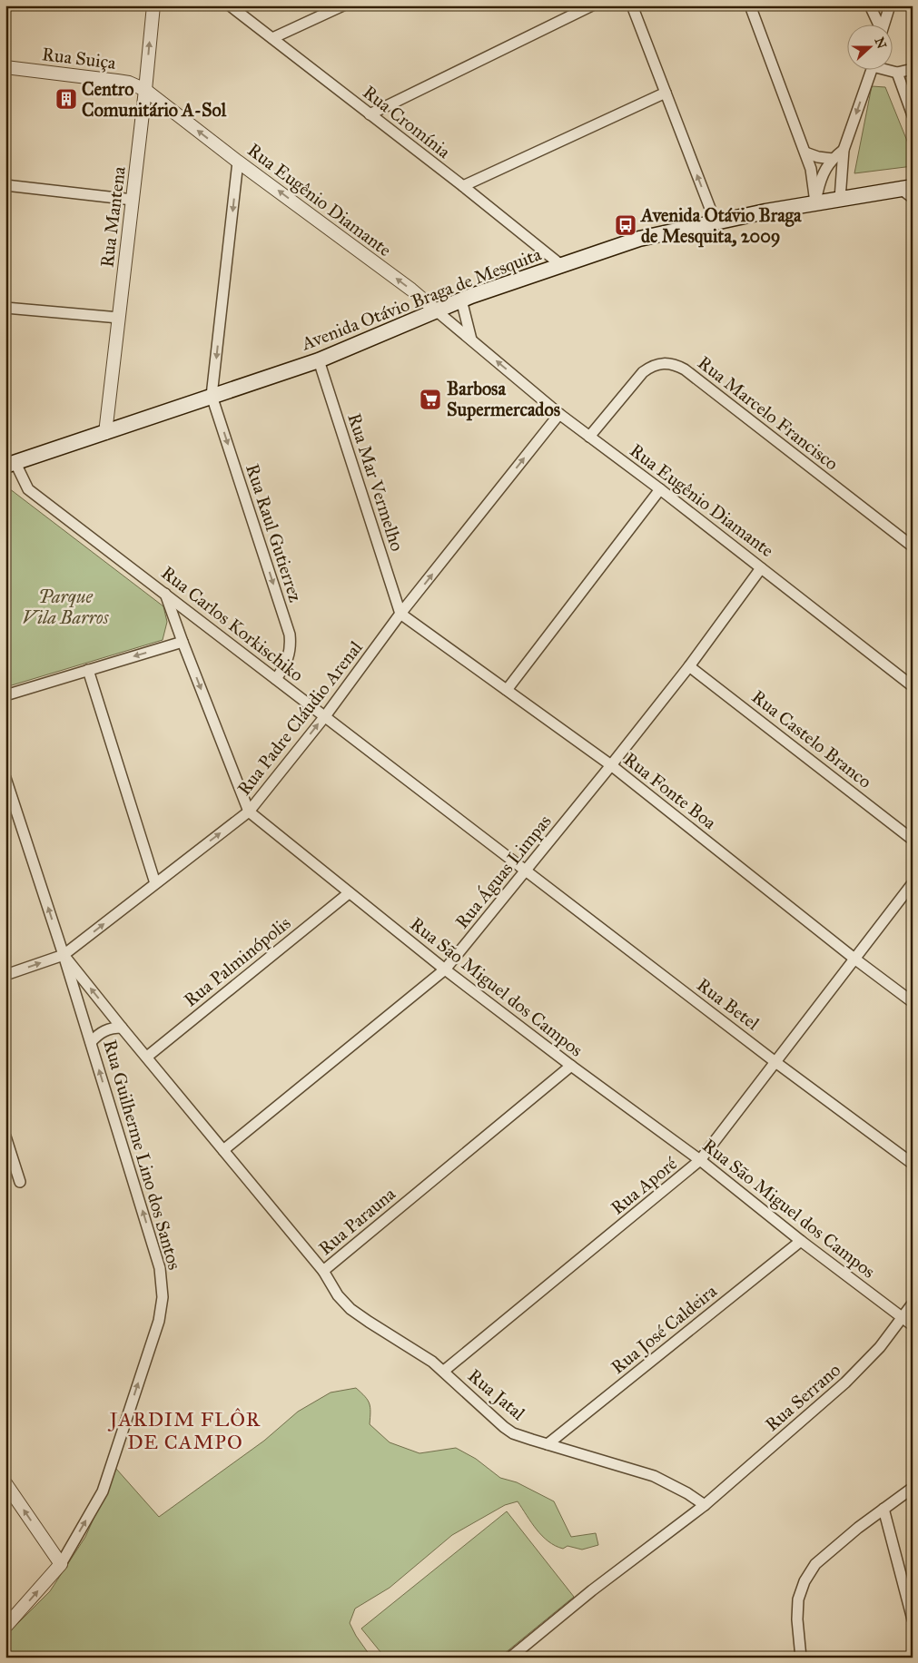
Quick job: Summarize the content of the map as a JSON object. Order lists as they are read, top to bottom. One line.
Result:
{"streets":{"main road":["Avenida Otávio Braga de Mesquita"],"street":["Rua Suiça","Rua Cromínia","Rua Eugênio Diamante","Rua Mantena","Rua Marcelo Francisco","Rua Mar Vermelho","Rua Raul Gutierrez","Rua Carlos Korkischiko","Rua Padre Cláudio Arenal","Rua Castelo Branco","Rua Fonte Boa","Rua Águas Limpas","Rua Palminópolis","Rua São Miguel dos Campos","Rua Betel","Rua Guilherme Lino dos Santos","Rua Aporé","Rua Parauna","Rua José Caldeira","Rua Jatal","Rua Serrano"]},"crossings":[["Rua Suiça","Rua Eugênio Diamante"],["Rua Suiça","Rua Mantena"],["Rua Cromínia","Avenida Otávio Braga de Mesquita"],["Rua Eugênio Diamante","Rua Mantena"],["Rua Eugênio Diamante","Avenida Otávio Braga de Mesquita"],["Rua Eugênio Diamante","Rua Marcelo Francisco"],["Rua Eugênio Diamante","Rua Padre Cláudio Arenal"],["Rua Eugênio Diamante","Rua Águas Limpas"],["Rua Mantena","Avenida Otávio Braga de Mesquita"],["Avenida Otávio Braga de Mesquita","Rua Mar Vermelho"],["Avenida Otávio Braga de Mesquita","Rua Raul Gutierrez"],["Avenida Otávio Braga de Mesquita","Rua Carlos Korkischiko"],["Rua Mar Vermelho","Rua Padre Cláudio Arenal"],["Rua Mar Vermelho","Rua Fonte Boa"],["Rua Raul Gutierrez","Rua Carlos Korkischiko"],["Rua Carlos Korkischiko","Rua Padre Cláudio Arenal"],["Rua Carlos Korkischiko","Rua Águas Limpas"],["Rua Carlos Korkischiko","Rua São Miguel dos Campos"],["Rua Carlos Korkischiko","Rua Betel"],["Rua Padre Cláudio Arenal","Rua Fonte Boa"],["Rua Padre Cláudio Arenal","Rua São Miguel dos Campos"],["Rua Padre Cláudio Arenal","Rua Guilherme Lino dos Santos"],["Rua Padre Cláudio Arenal","Rua Parauna"],["Rua Castelo Branco","Rua Águas Limpas"],["Rua Fonte Boa","Rua Águas Limpas"],["Rua Fonte Boa","Rua Aporé"],["Rua Águas Limpas","Rua São Miguel dos Campos"],["Rua Águas Limpas","Rua Betel"],["Rua Águas Limpas","Rua Parauna"],["Rua Palminópolis","Rua São Miguel dos Campos"],["Rua Palminópolis","Rua Parauna"],["Rua São Miguel dos Campos","Rua Aporé"],["Rua São Miguel dos Campos","Rua Parauna"],["Rua São Miguel dos Campos","Rua José Caldeira"],["Rua São Miguel dos Campos","Rua Serrano"],["Rua Betel","Rua Aporé"],["Rua Guilherme Lino dos Santos","Rua Parauna"],["Rua Aporé","Rua Jatal"],["Rua Parauna","Rua Jatal"],["Rua José Caldeira","Rua Jatal"],["Rua Jatal","Rua Serrano"]],"one_way":["Rua Eugênio Diamante","Rua Raul Gutierrez","Rua Padre Cláudio Arenal","Rua Guilherme Lino dos Santos"],"districts":["JARDIM FLÔR DE CAMPO"],"parks":["Parque Vila Barros"],"places":{"building":["Centro Comunitário A-Sol"],"bus stop":["Avenida Otávio Braga de Mesquita, 2009"],"supermarket":["Barbosa Supermercados"]},"north":"right"}
